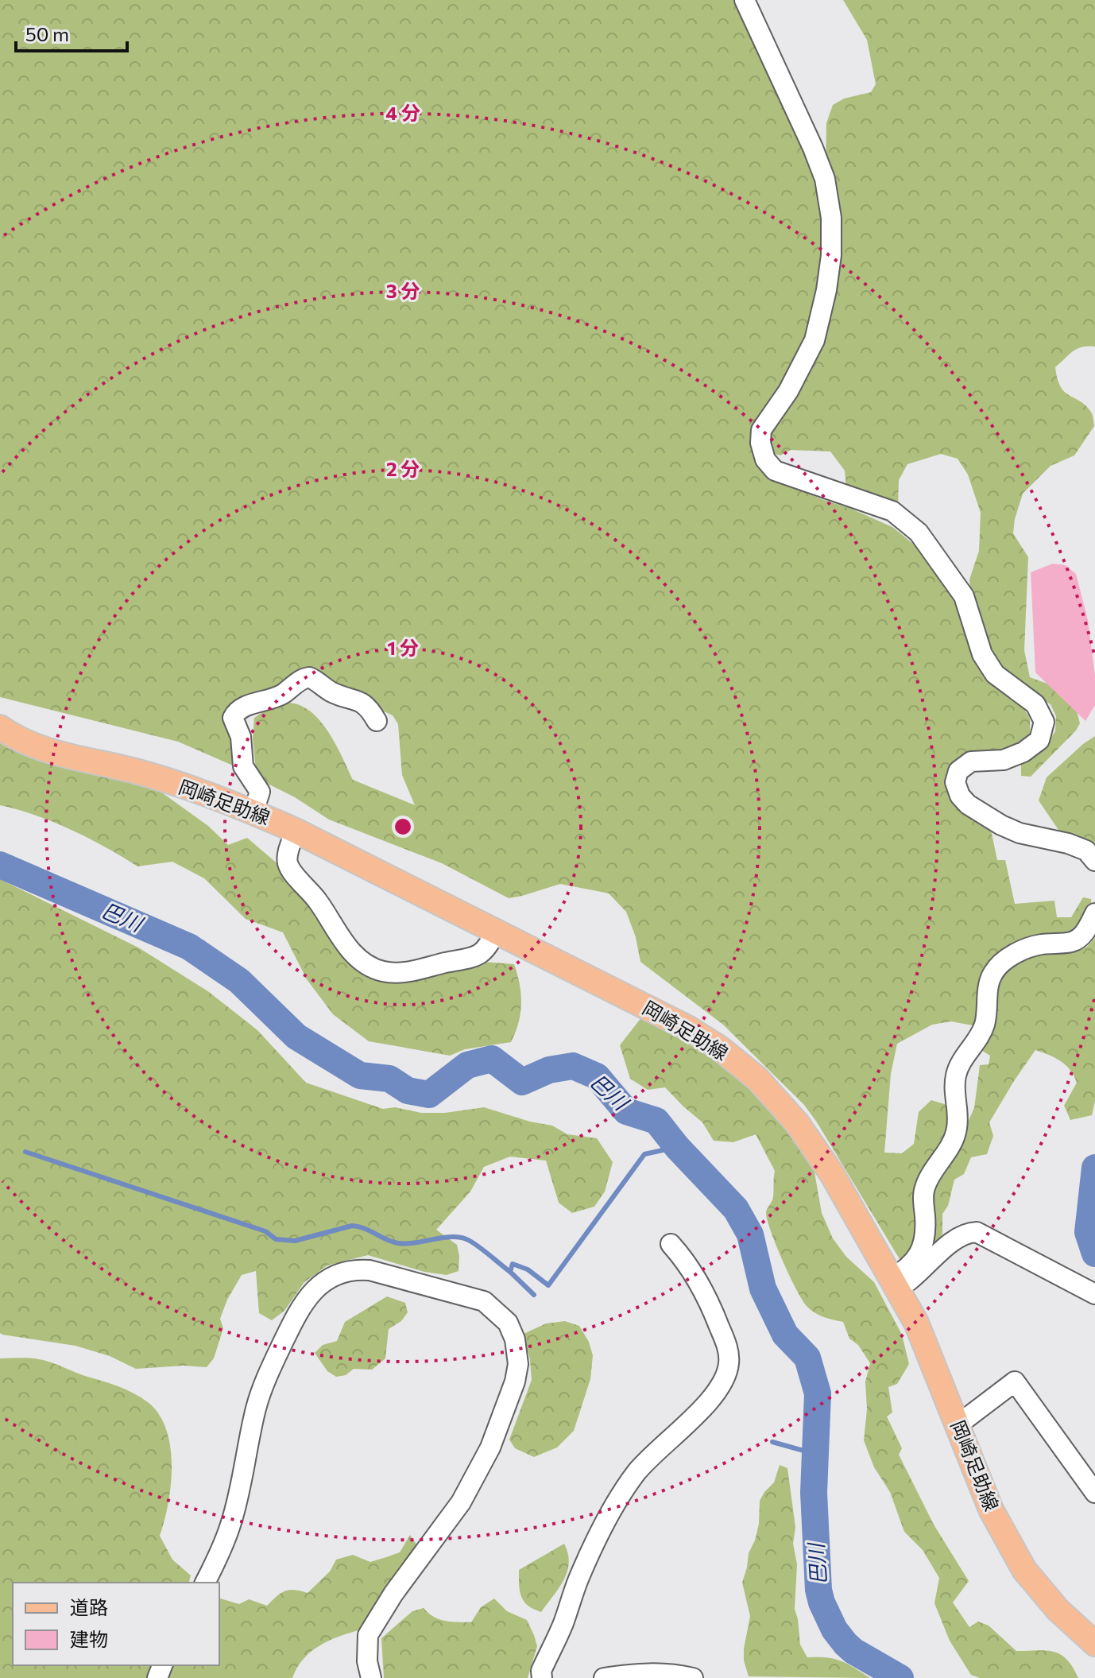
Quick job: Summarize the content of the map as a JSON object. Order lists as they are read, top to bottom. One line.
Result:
{"streets":{"main road":["岡崎足助線"]},"water":["巴川"],"legend":["道路","建物"],"scale_bar":"50 m","rings":["4 分","3 分","2 分","1 分"]}
